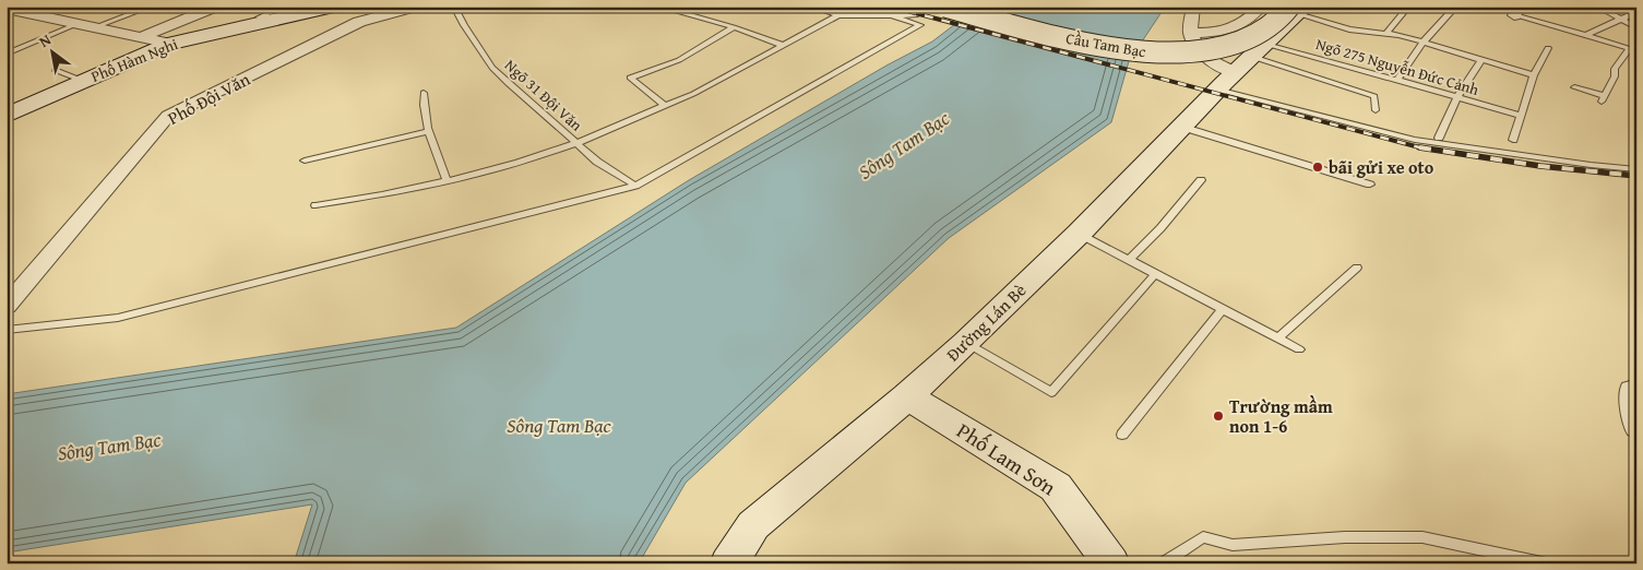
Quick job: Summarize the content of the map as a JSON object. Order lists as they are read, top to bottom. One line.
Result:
{"streets":{"main road":["Cầu Tam Bạc","Phố Hàm Nghi","Đường Lán Bè","Phố Lam Sơn"],"street":["Phố Đội Văn"],"lane":["Ngõ 275 Nguyễn Đức Cảnh","Ngõ 31 Đội Văn"]},"crossings":[["Cầu Tam Bạc","Đường Lán Bè"],["Ngõ 275 Nguyễn Đức Cảnh","Đường Lán Bè"],["Đường Lán Bè","Phố Lam Sơn"]],"water":["Sông Tam Bạc"],"places":["bãi gửi xe oto","Trường mầm non 1-6"],"north":"top left"}
